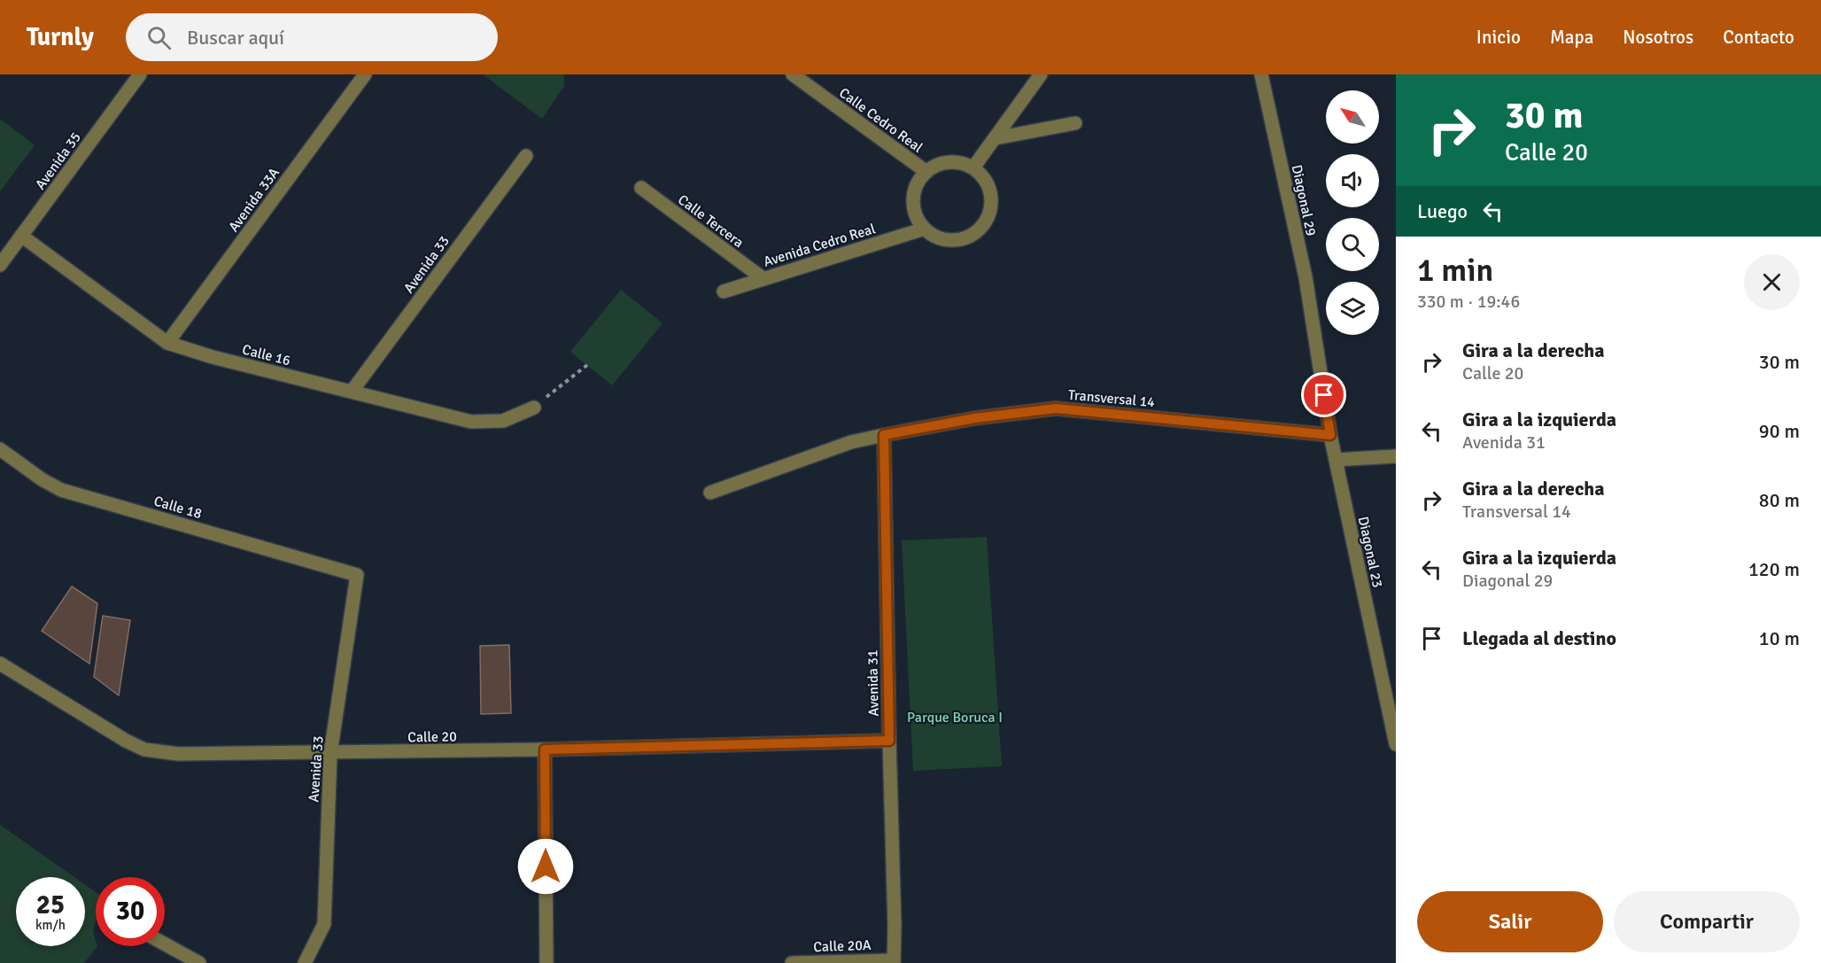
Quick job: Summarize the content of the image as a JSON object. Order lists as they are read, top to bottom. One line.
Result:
{"streets":{"street":["Calle Cedro Real","Avenida 35","Avenida 33A","Diagonal 29","Calle Tercera","Avenida Cedro Real","Avenida 33","Calle 16","Transversal 14","Calle 18","Diagonal 23","Avenida 31","Calle 20","Calle 20A"]},"crossings":[["Calle Cedro Real","Avenida Cedro Real"],["Avenida 35","Calle 16"],["Avenida 33A","Calle 16"],["Diagonal 29","Transversal 14"],["Diagonal 29","Diagonal 23"],["Calle Tercera","Avenida Cedro Real"],["Avenida 33","Calle 16"],["Avenida 33","Calle 18"],["Avenida 33","Calle 20"],["Transversal 14","Avenida 31"],["Avenida 31","Calle 20"],["Avenida 31","Calle 20A"]],"parks":["Parque Boruca I"],"north":"top left","page":{"header":"Turnly","search":"Buscar aquí","nav":["Inicio","Mapa","Nosotros","Contacto"],"turn":["30 m","Calle 20"],"then":"Luego","heading":["1 min","330 m · 19:46"],"list":[{"name":"Gira a la derecha","note":"Calle 20","value":"30 m"},{"name":"Gira a la izquierda","note":"Avenida 31","value":"90 m"},{"name":"Gira a la derecha","note":"Transversal 14","value":"80 m"},{"name":"Gira a la izquierda","note":"Diagonal 29","value":"120 m"},{"name":"Llegada al destino","value":"10 m"}],"speed":"25 km/h","limit":"30","buttons":["Salir","Compartir"]}}
